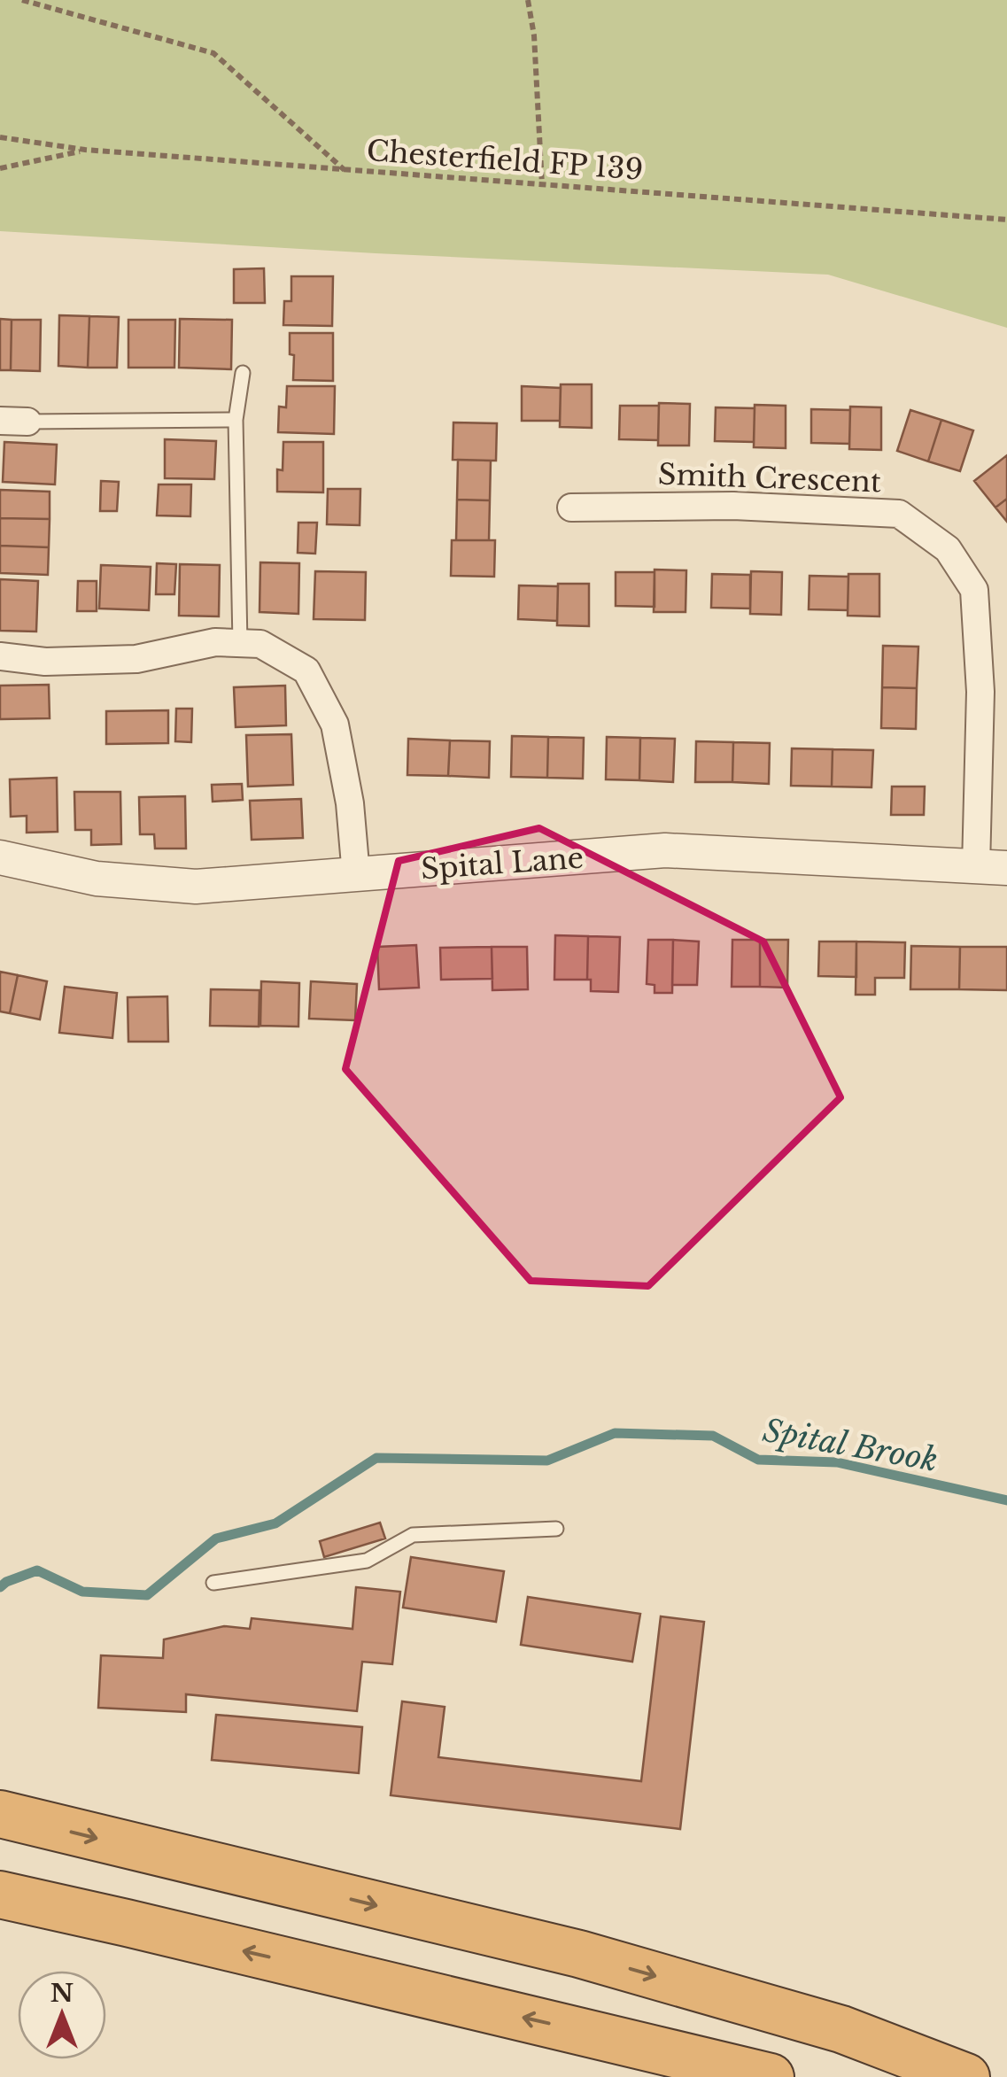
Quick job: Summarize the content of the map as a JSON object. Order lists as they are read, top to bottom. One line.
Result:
{"streets":{"street":["Smith Crescent","Spital Lane"],"path":["Chesterfield FP 139"]},"crossings":[["Smith Crescent","Spital Lane"]],"water":["Spital Brook"],"north":"top"}
